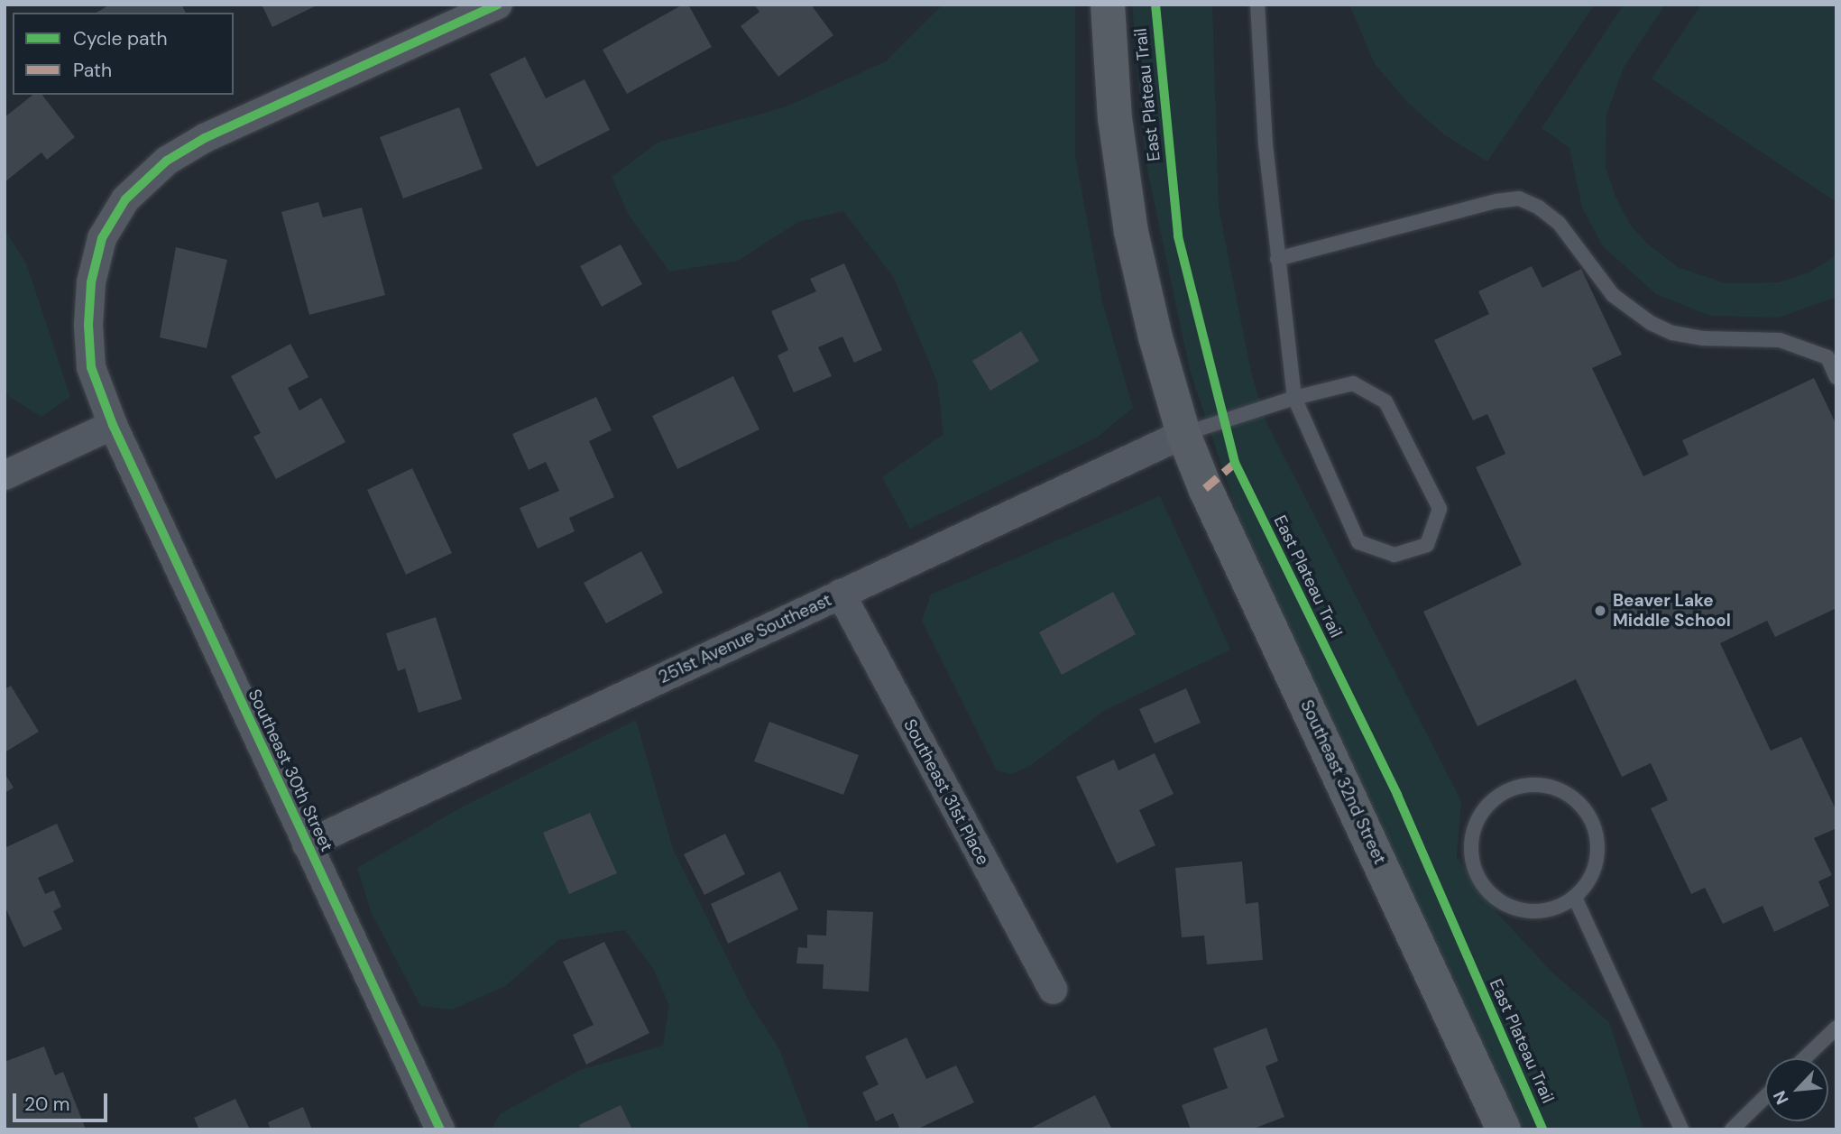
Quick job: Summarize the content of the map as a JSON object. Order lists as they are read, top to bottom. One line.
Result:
{"streets":{"street":["251st Avenue Southeast","Southeast 30th Street","Southeast 32nd Street","Southeast 31st Place"],"cycle path":["East Plateau Trail"]},"crossings":[["251st Avenue Southeast","Southeast 30th Street"],["251st Avenue Southeast","Southeast 32nd Street"],["251st Avenue Southeast","Southeast 31st Place"]],"places":["Beaver Lake Middle School"],"legend":["Cycle path","Path"],"scale_bar":"20 m","north":"bottom left"}
